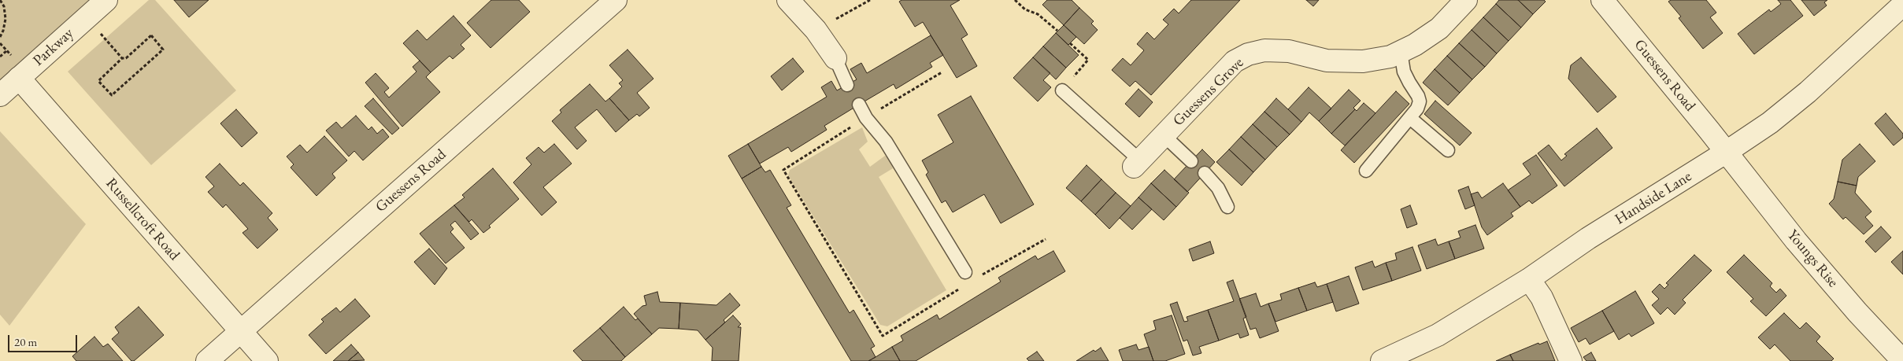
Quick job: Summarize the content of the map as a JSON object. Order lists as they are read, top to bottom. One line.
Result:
{"streets":{"street":["Parkway","Guessens Road","Guessens Grove","Handside Lane","Russellcroft Road","Youngs Rise"]},"crossings":[["Parkway","Russellcroft Road"],["Guessens Road","Handside Lane"],["Guessens Road","Russellcroft Road"],["Guessens Road","Youngs Rise"],["Handside Lane","Youngs Rise"]],"scale_bar":"20 m"}
